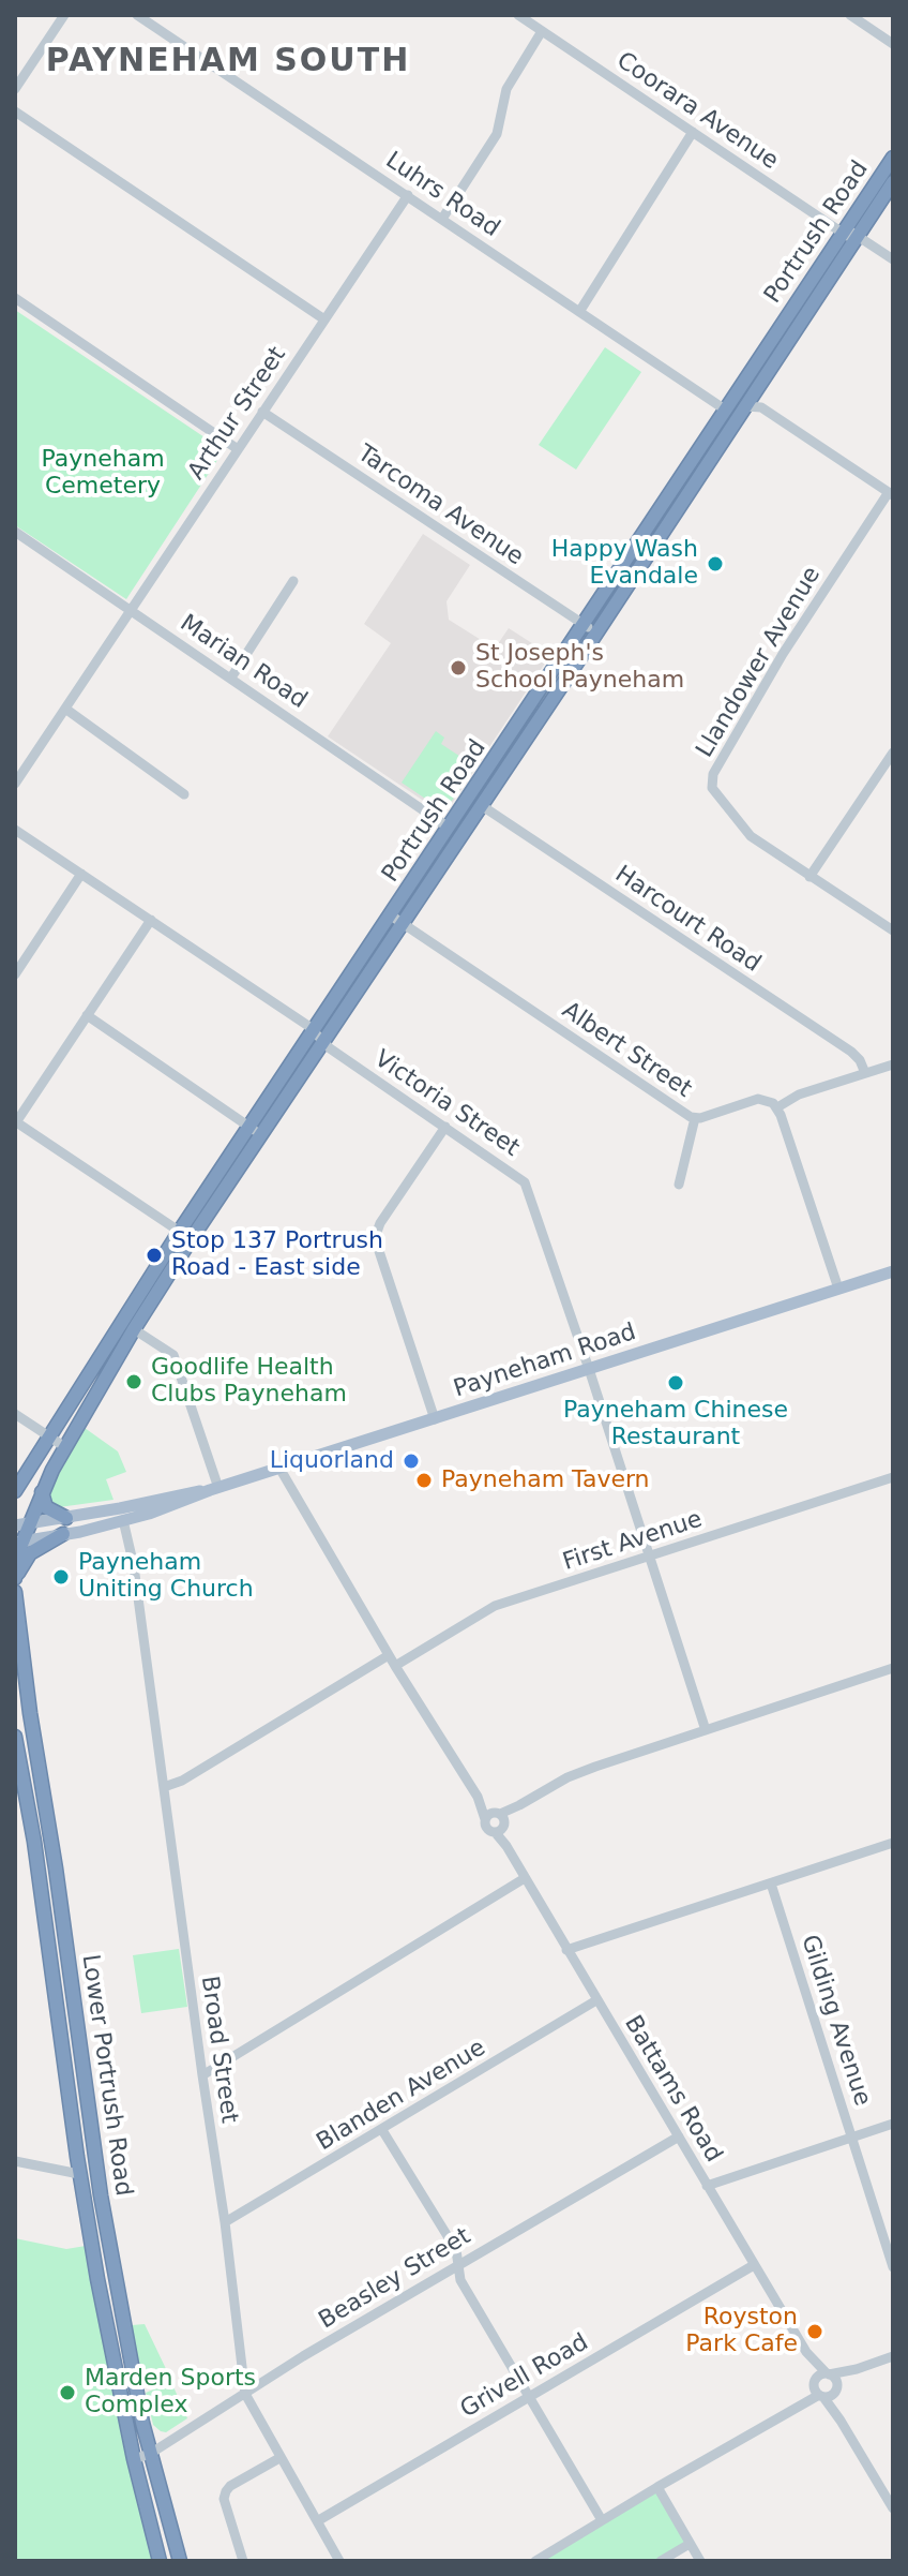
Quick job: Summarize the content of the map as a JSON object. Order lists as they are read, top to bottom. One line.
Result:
{"streets":{"highway":["Portrush Road","Lower Portrush Road"],"main road":["Payneham Road"],"street":["Coorara Avenue","Luhrs Road","Arthur Street","Tarcoma Avenue","Marian Road","Llandower Avenue","Harcourt Road","Albert Street","Victoria Street","First Avenue","Gilding Avenue","Broad Street","Battams Road","Blanden Avenue","Beasley Street","Grivell Road"]},"crossings":[["Coorara Avenue","Portrush Road"],["Luhrs Road","Portrush Road"],["Luhrs Road","Arthur Street"],["Portrush Road","Tarcoma Avenue"],["Portrush Road","Marian Road"],["Portrush Road","Harcourt Road"],["Portrush Road","Albert Street"],["Portrush Road","Victoria Street"],["Portrush Road","Payneham Road"],["Arthur Street","Tarcoma Avenue"],["Arthur Street","Marian Road"],["Victoria Street","Payneham Road"],["Victoria Street","First Avenue"],["Payneham Road","Broad Street"],["First Avenue","Broad Street"],["Broad Street","Blanden Avenue"],["Broad Street","Beasley Street"],["Broad Street","Grivell Road"],["Lower Portrush Road","Beasley Street"],["Battams Road","Blanden Avenue"],["Battams Road","Beasley Street"],["Battams Road","Grivell Road"]],"districts":["PAYNEHAM SOUTH"],"parks":["Payneham Cemetery"],"places":["Happy Wash Evandale","St Joseph's School Payneham","Stop 137 Portrush Road - East side","Goodlife Health Clubs Payneham","Payneham Chinese Restaurant","Liquorland","Payneham Tavern","Payneham Uniting Church","Royston Park Cafe","Marden Sports Complex"]}
